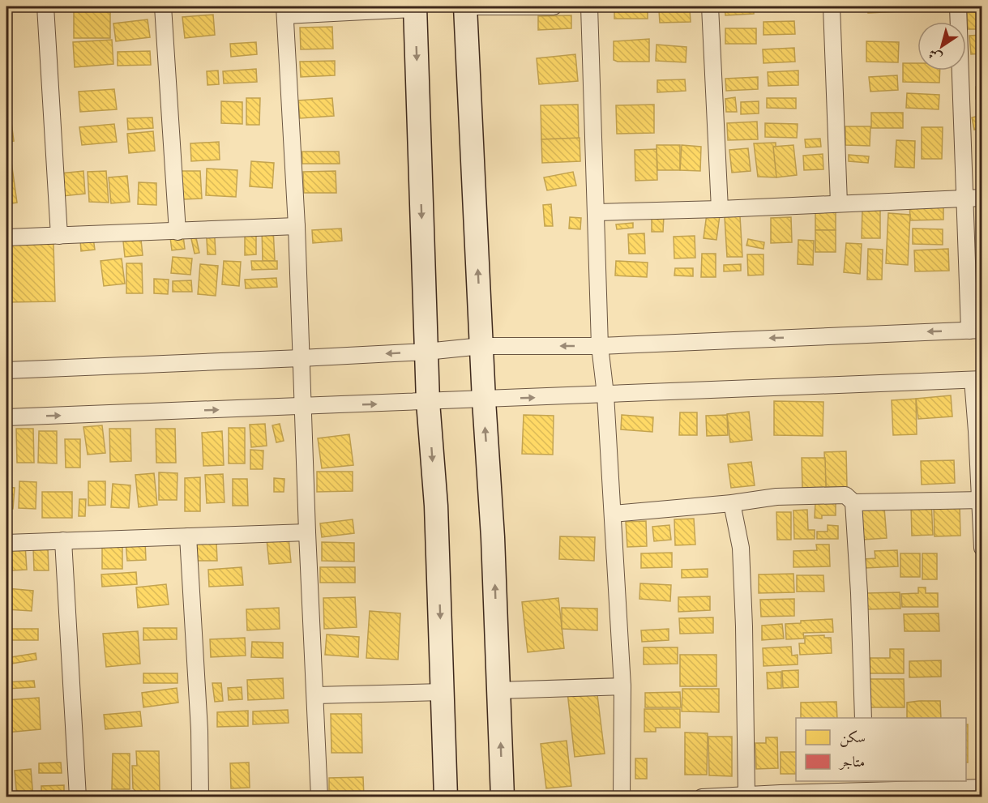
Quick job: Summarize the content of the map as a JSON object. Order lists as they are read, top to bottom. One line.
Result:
{"legend":["سكن","متاجر"],"north":"bottom left"}
